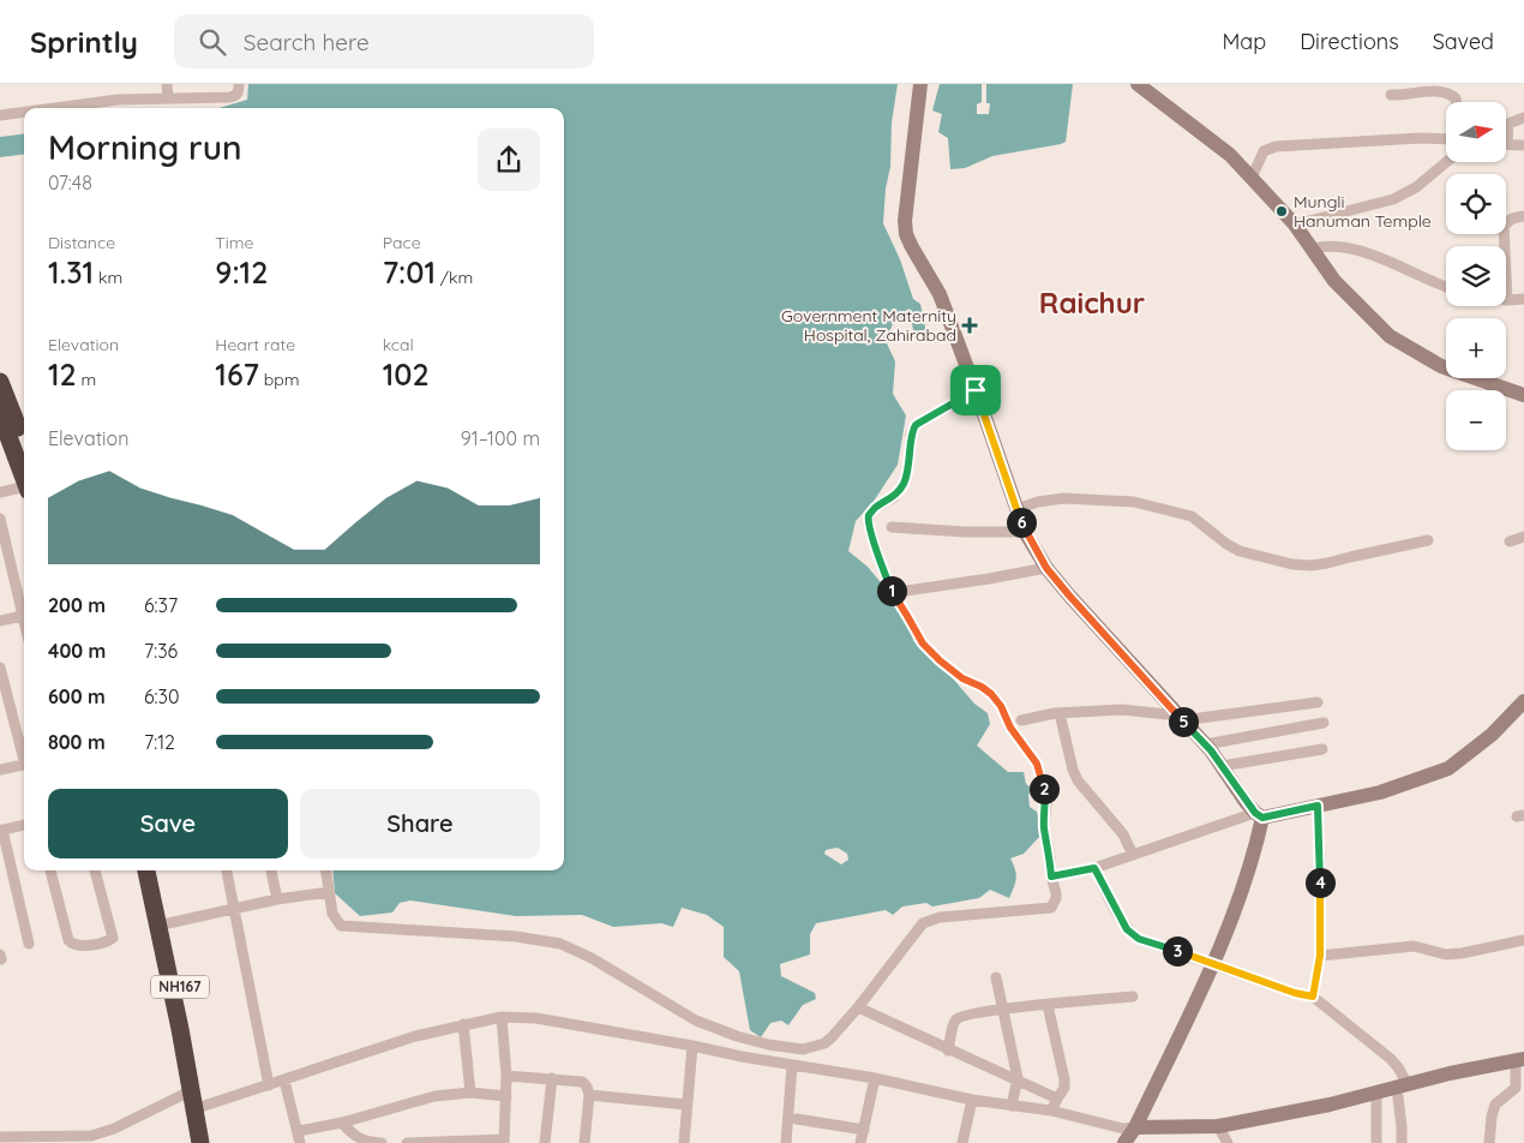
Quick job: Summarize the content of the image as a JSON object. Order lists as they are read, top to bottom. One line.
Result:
{"streets":{"highway":["NH167"]},"districts":["Raichur"],"places":{"other":["Mungli Hanuman Temple"],"health":["Government Maternity Hospital, Zahirabad"]},"north":"right","page":{"header":"Sprintly","search":"Search here","nav":["Map","Directions","Saved"],"map_buttons":["+","−"],"heading":["Morning run","07:48"],"stats":[["Distance","1.31 km"],["Time","9:12"],["Pace","7:01 /km"],["Elevation","12 m"],["Heart rate","167 bpm"],["kcal","102"]],"chart":["Elevation","91–100 m"],"pins":["6","1","5","2","4","3"],"list":[{"name":"200 m","note":"6:37"},{"name":"400 m","note":"7:36"},{"name":"600 m","note":"6:30"},{"name":"800 m","note":"7:12"}],"buttons":["Save","Share"]}}
